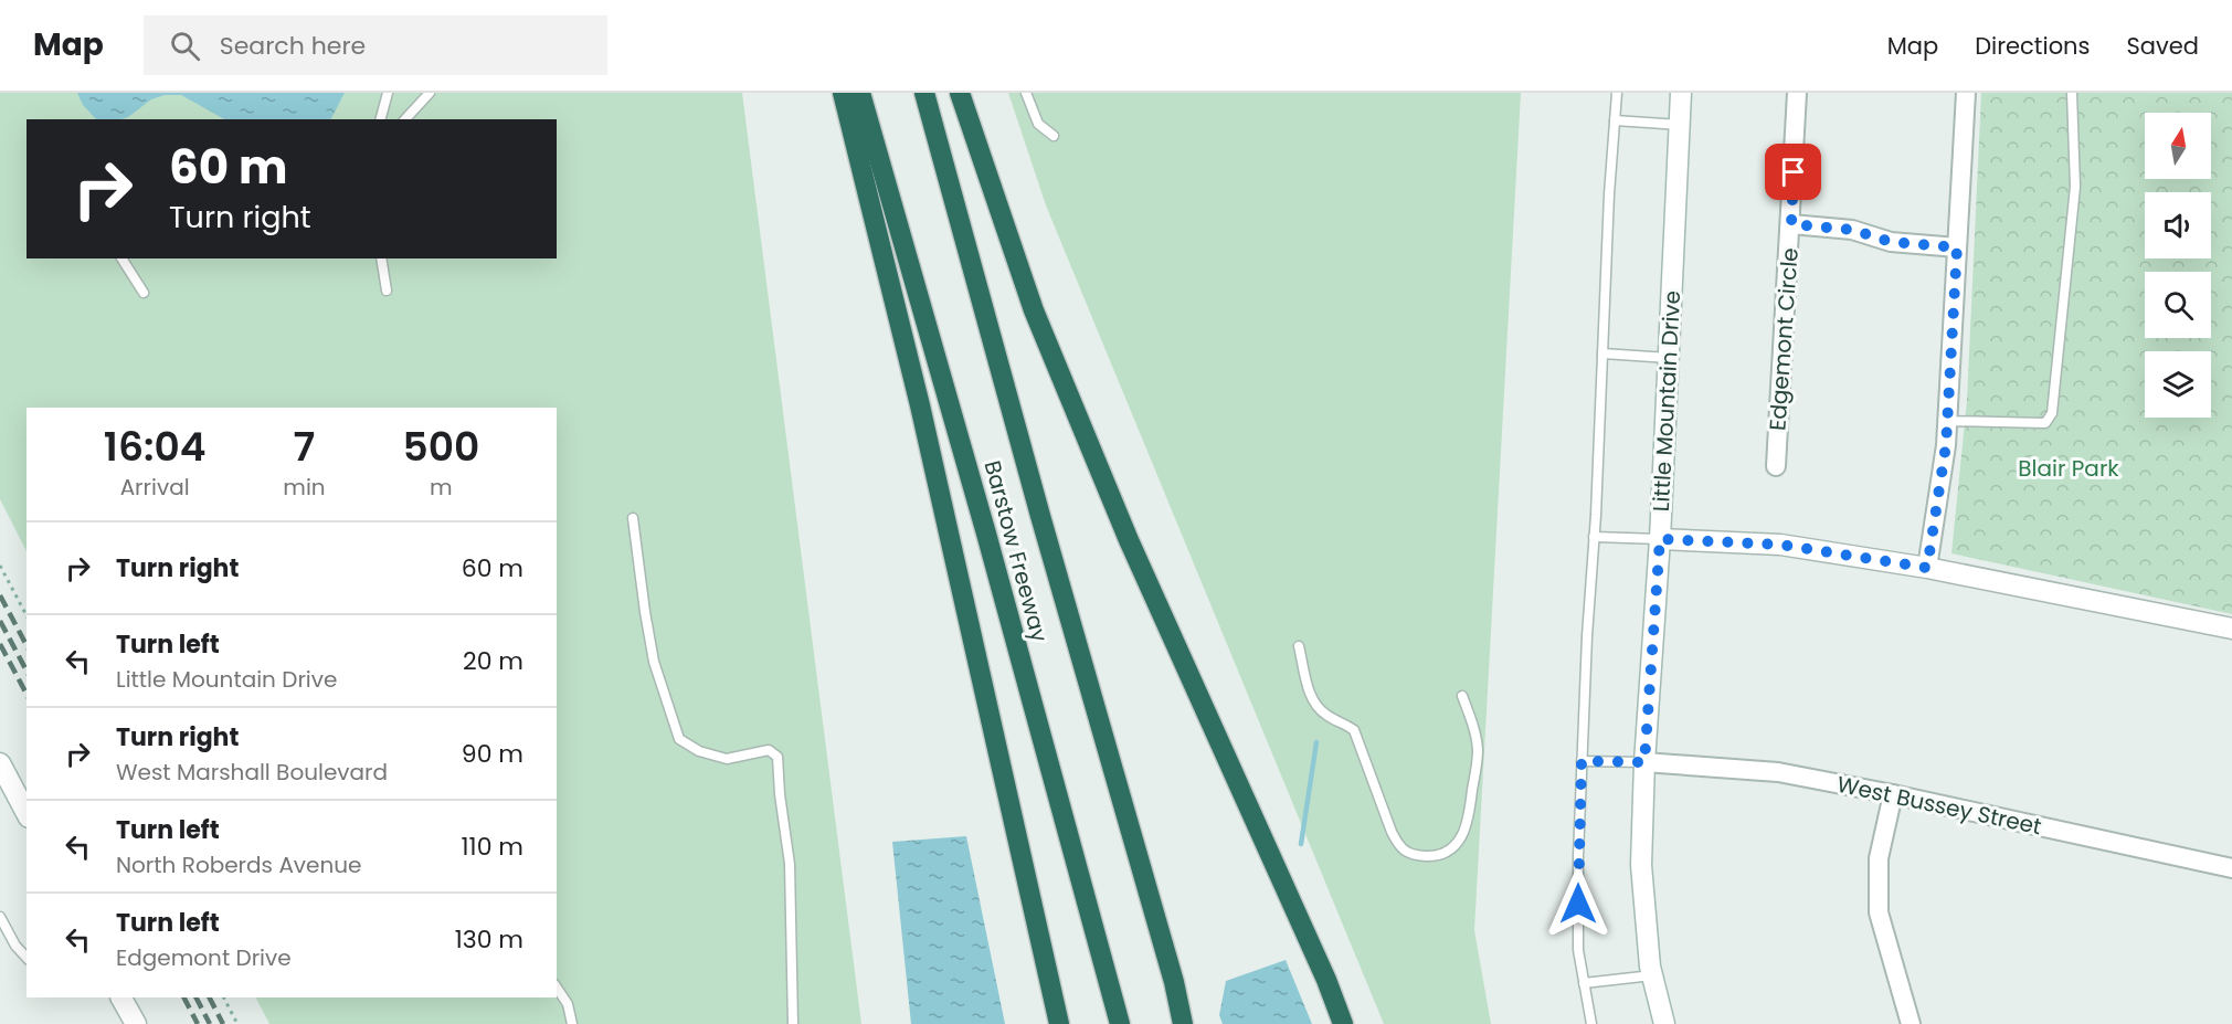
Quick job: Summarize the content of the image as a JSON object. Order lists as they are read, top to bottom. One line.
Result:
{"streets":{"highway":["Barstow Freeway"],"main road":["Little Mountain Drive"],"street":["Edgemont Circle","West Bussey Street"]},"crossings":[["Little Mountain Drive","West Bussey Street"]],"parks":["Blair Park"],"north":"top","page":{"header":"Map","search":"Search here","nav":["Map","Directions","Saved"],"turn":["60 m","Turn right"],"eta":["16:04","Arrival","7","min","500","m"],"list":[{"name":"Turn right","value":"60 m"},{"name":"Turn left","note":"Little Mountain Drive","value":"20 m"},{"name":"Turn right","note":"West Marshall Boulevard","value":"90 m"},{"name":"Turn left","note":"North Roberds Avenue","value":"110 m"},{"name":"Turn left","note":"Edgemont Drive","value":"130 m"}]}}
